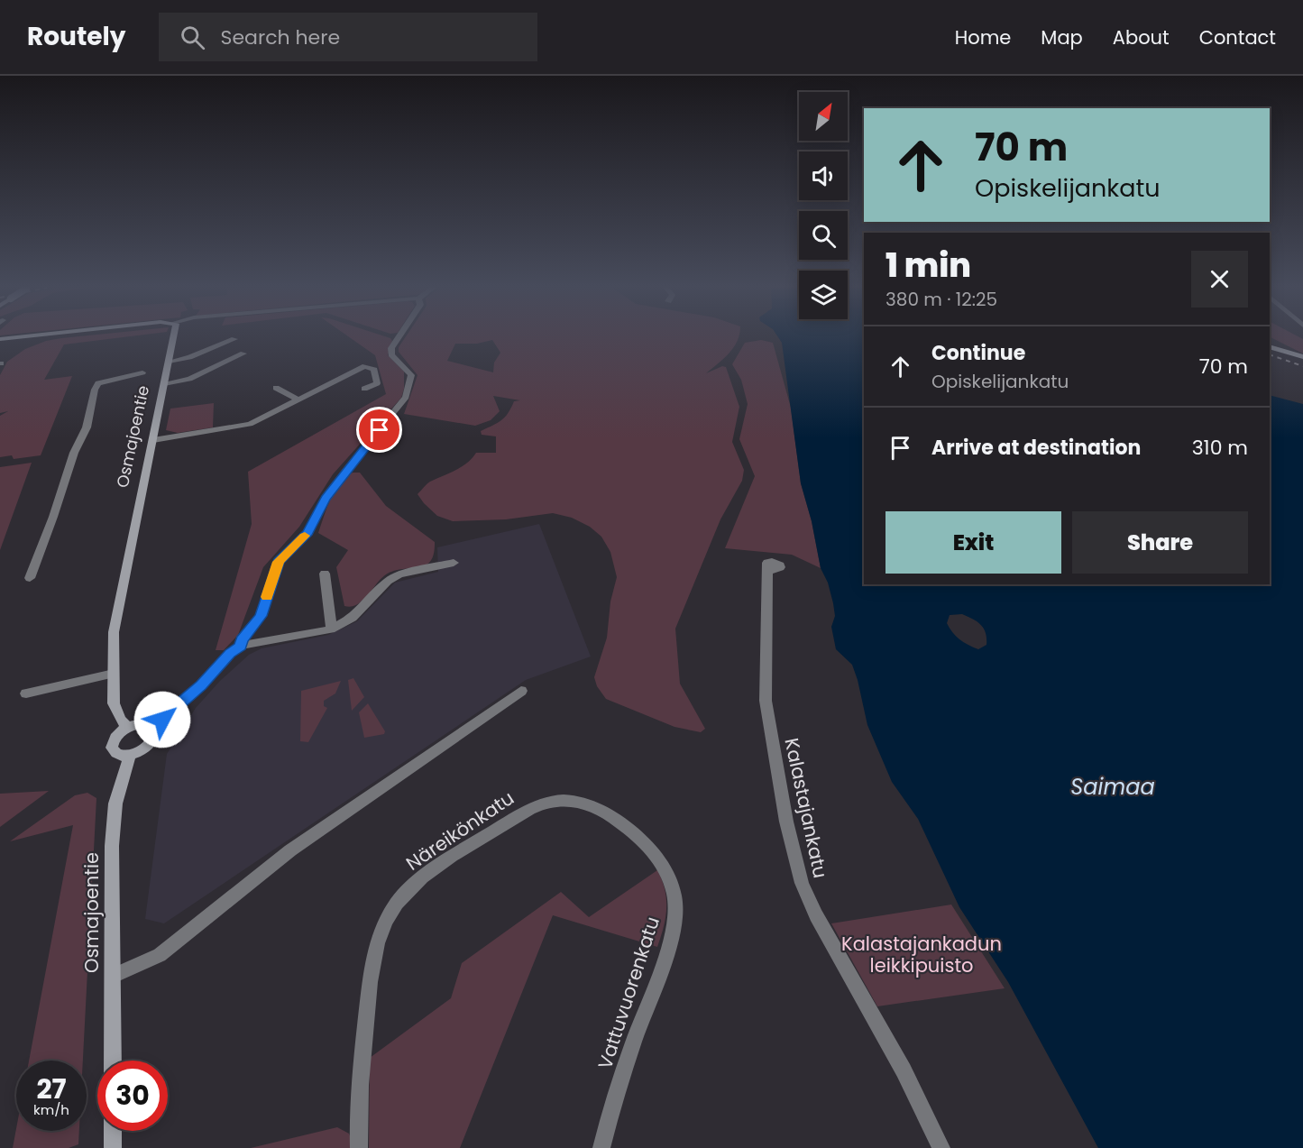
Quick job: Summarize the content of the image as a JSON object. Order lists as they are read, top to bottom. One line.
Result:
{"streets":{"street":["Osmajoentie","Kalastajankatu","Näreikönkatu","Vattuvuorenkatu"]},"crossings":[["Näreikönkatu","Vattuvuorenkatu"]],"water":["Saimaa"],"parks":["Kalastajankadun leikkipuisto"],"north":"top right","page":{"header":"Routely","search":"Search here","nav":["Home","Map","About","Contact"],"turn":["70 m","Opiskelijankatu"],"heading":["1 min","380 m · 12:25"],"list":[{"name":"Continue","note":"Opiskelijankatu","value":"70 m"},{"name":"Arrive at destination","value":"310 m"}],"buttons":["Exit","Share"],"speed":"27 km/h","limit":"30"}}
